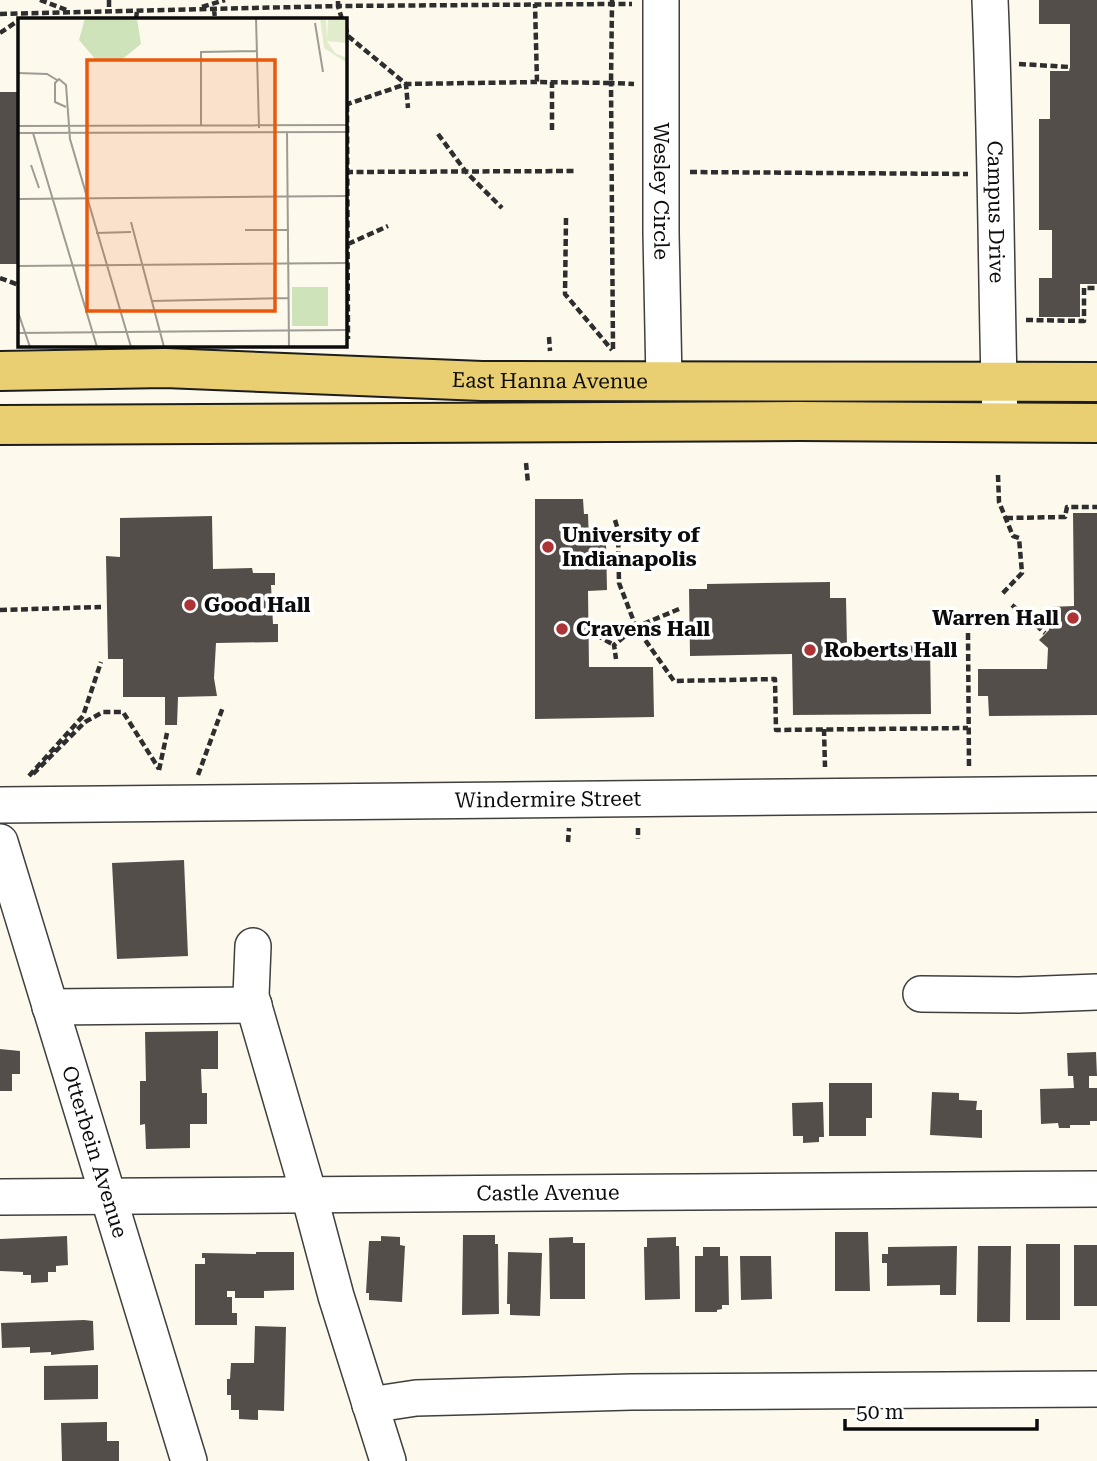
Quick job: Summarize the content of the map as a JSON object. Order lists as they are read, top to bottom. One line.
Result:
{"streets":{"main road":["East Hanna Avenue"],"street":["Wesley Circle","Campus Drive","Windermire Street","Otterbein Avenue","Castle Avenue"]},"crossings":[["Wesley Circle","East Hanna Avenue"],["Campus Drive","East Hanna Avenue"],["Otterbein Avenue","Castle Avenue"]],"places":["University of Indianapolis","Good Hall","Warren Hall","Cravens Hall","Roberts Hall"],"scale_bar":"50 m"}
